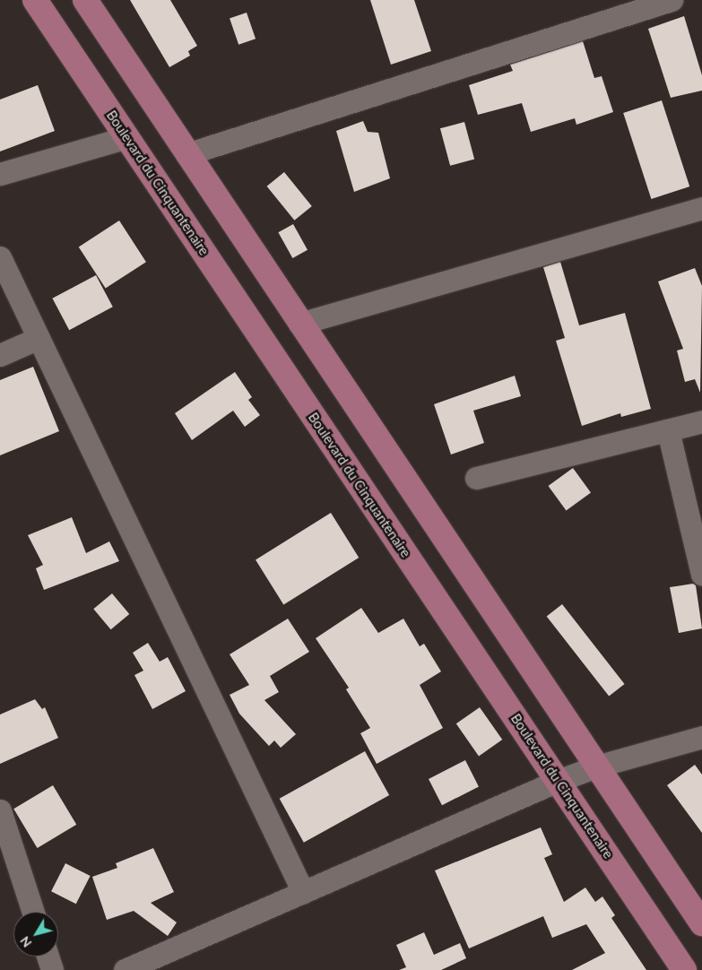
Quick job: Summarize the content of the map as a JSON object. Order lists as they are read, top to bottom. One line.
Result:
{"streets":{"main road":["Boulevard du Cinquantenaire"]},"north":"bottom left"}
